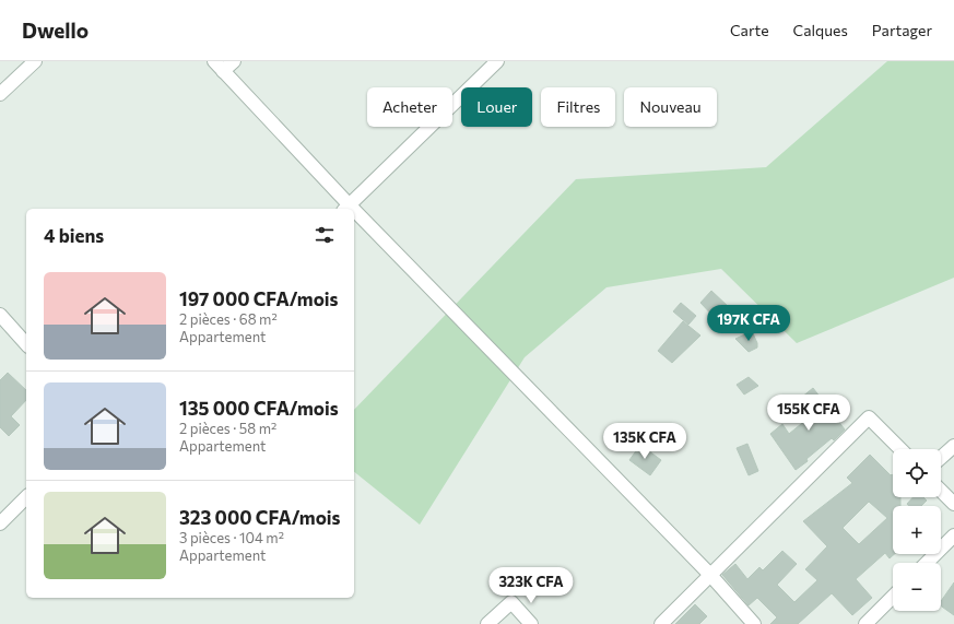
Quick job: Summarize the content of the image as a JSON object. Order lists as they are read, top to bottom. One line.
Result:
{"page":{"header":"Dwello","nav":["Carte","Calques","Partager"],"chip":["Acheter","Louer","Filtres","Nouveau"],"heading":"4 biens","list":[{"name":"197 000 CFA/mois","note":"2 pièces · 68 m² · Appartement"},{"name":"135 000 CFA/mois","note":"2 pièces · 58 m² · Appartement"},{"name":"323 000 CFA/mois","note":"3 pièces · 104 m² · Appartement"}],"price":["197K CFA","155K CFA","135K CFA","323K CFA"],"map_buttons":["+","−"]}}
